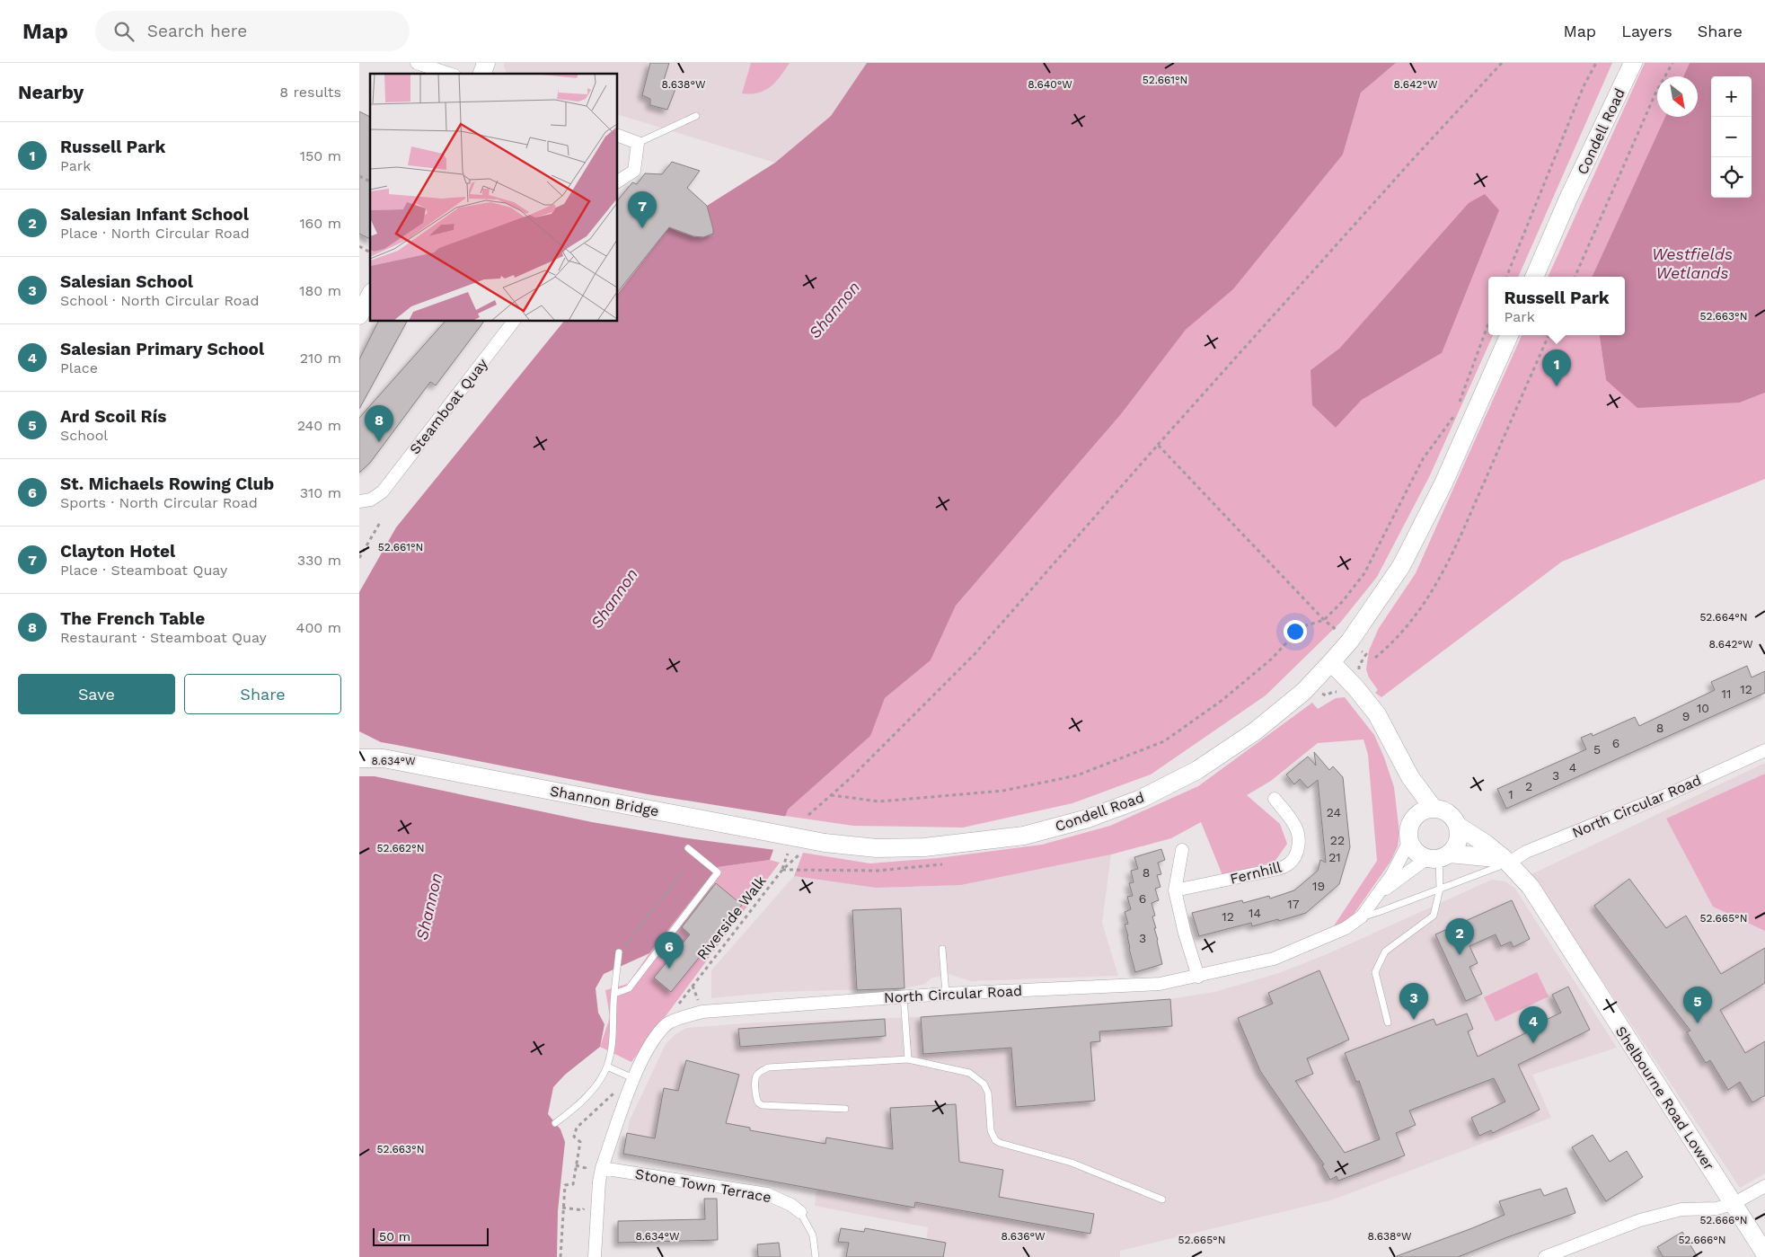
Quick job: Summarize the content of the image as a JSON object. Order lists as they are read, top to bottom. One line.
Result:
{"streets":{"main road":["Condell Road","Shannon Bridge","Shelbourne Road Lower"],"street":["Steamboat Quay","North Circular Road","Fernhill","Stone Town Terrace"],"path":["Riverside Walk"]},"crossings":[["Condell Road","Shannon Bridge"],["North Circular Road","Riverside Walk"],["North Circular Road","Shelbourne Road Lower"]],"water":["Westfields Wetlands","Shannon"],"house_numbers":["12","11","10","9","8","6","5","4","3","2","1","24","22","21","8","19","6","17","14","12","3"],"scale_bar":"50 m","north":"bottom right","page":{"header":"Map","search":"Search here","nav":["Map","Layers","Share"],"heading":["Nearby","8 results"],"map_buttons":["+","−"],"list":[{"mark":"1","name":"Russell Park","note":"Park","value":"150 m"},{"mark":"2","name":"Salesian Infant School","note":"Place · North Circular Road","value":"160 m"},{"mark":"3","name":"Salesian School","note":"School · North Circular Road","value":"180 m"},{"mark":"4","name":"Salesian Primary School","note":"Place","value":"210 m"},{"mark":"5","name":"Ard Scoil Rís","note":"School","value":"240 m"},{"mark":"6","name":"St. Michaels Rowing Club","note":"Sports · North Circular Road","value":"310 m"},{"mark":"7","name":"Clayton Hotel","note":"Place · Steamboat Quay","value":"330 m"},{"mark":"8","name":"The French Table","note":"Restaurant · Steamboat Quay","value":"400 m"}],"pins":["7","1","8","2","6","3","5","4"],"popup":["Russell Park","Park"],"buttons":["Save","Share"],"scale":"50 m"},"coordinates":["52.661°N","8.638°W","8.640°W","8.642°W","52.663°N","52.664°N","8.634°W","52.662°N","52.665°N","52.666°N","8.636°W"]}
